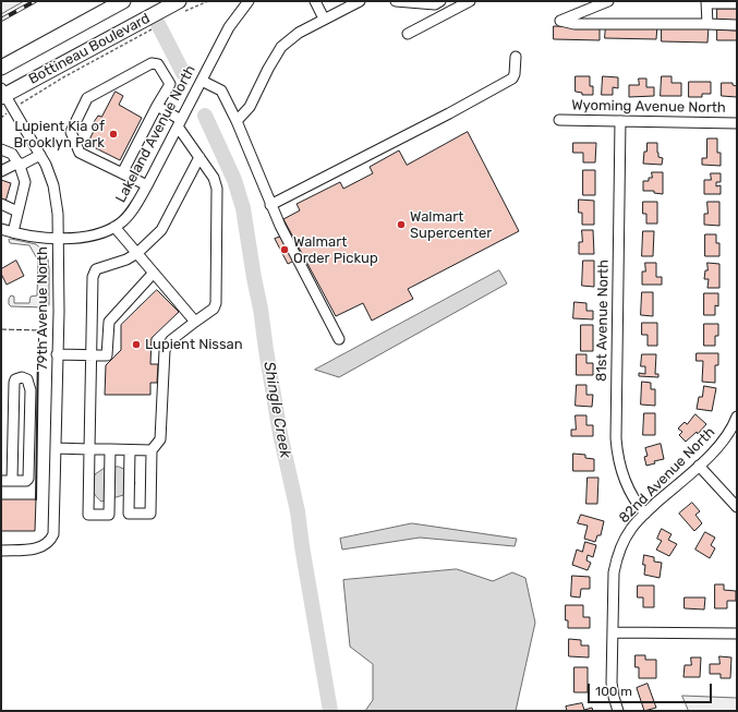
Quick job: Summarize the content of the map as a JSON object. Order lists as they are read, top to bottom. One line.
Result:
{"streets":{"highway":["Bottineau Boulevard"],"street":["Wyoming Avenue North","Lakeland Avenue North","79th Avenue North","81st Avenue North","82nd Avenue North"]},"crossings":[["Bottineau Boulevard","79th Avenue North"],["Wyoming Avenue North","81st Avenue North"],["Lakeland Avenue North","79th Avenue North"],["81st Avenue North","82nd Avenue North"]],"water":["Shingle Creek"],"places":["Lupient Kia of Brooklyn Park","Walmart Supercenter","Walmart Order Pickup","Lupient Nissan"],"scale_bar":"100 m"}
